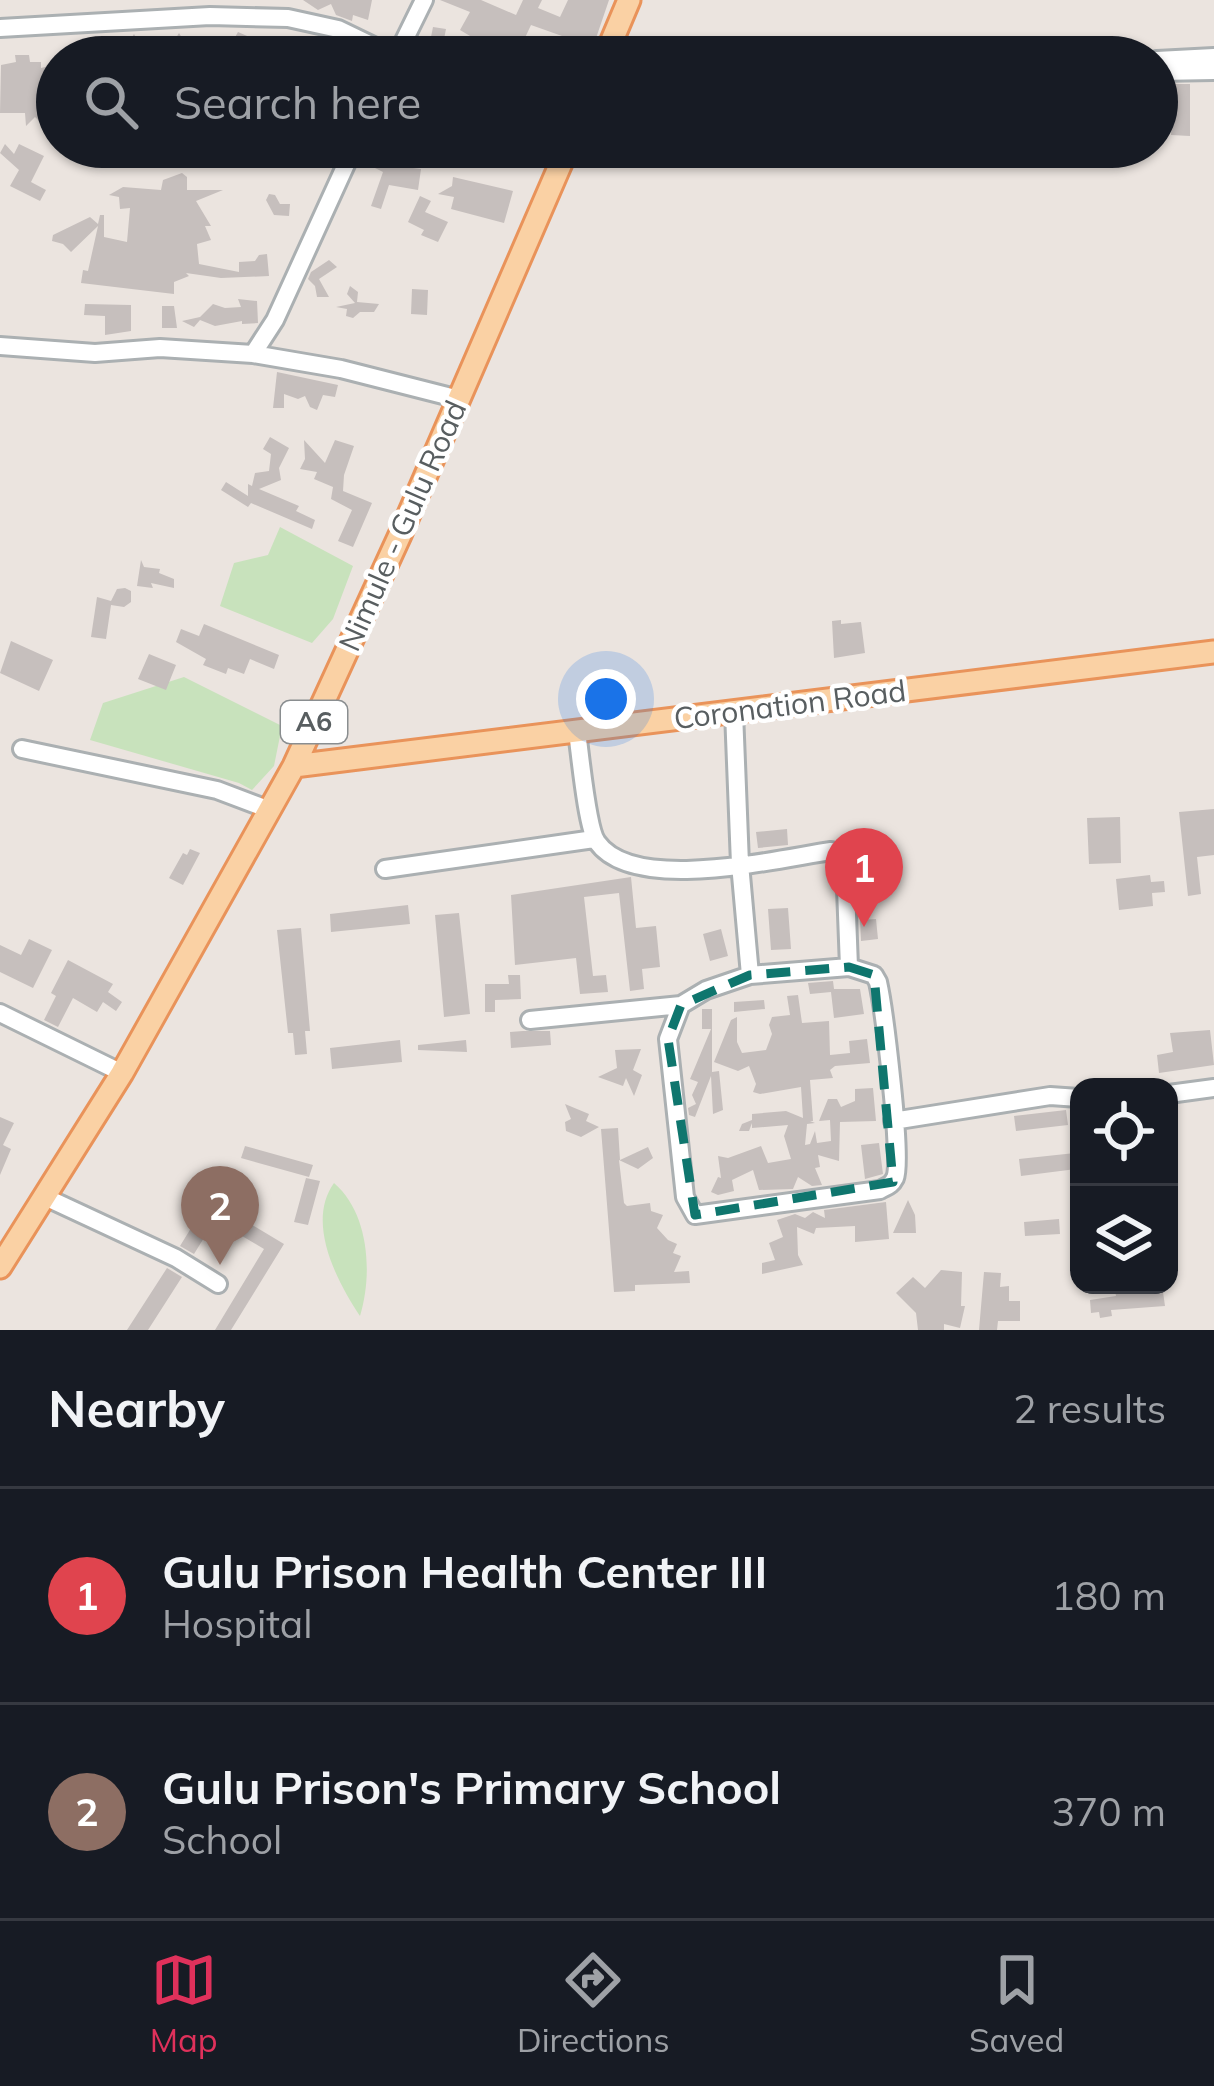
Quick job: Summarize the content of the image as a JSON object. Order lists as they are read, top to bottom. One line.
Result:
{"streets":{"main road":["Nimule - Gulu Road","Coronation Road","A6"]},"crossings":[["Nimule - Gulu Road","Coronation Road"]],"page":{"search":"Search here","pins":["1","2"],"heading":["Nearby","2 results"],"list":[{"mark":"1","name":"Gulu Prison Health Center III","note":"Hospital","value":"180 m"},{"mark":"2","name":"Gulu Prison's Primary School","note":"School","value":"370 m"}],"nav":["Map","Directions","Saved"]}}
